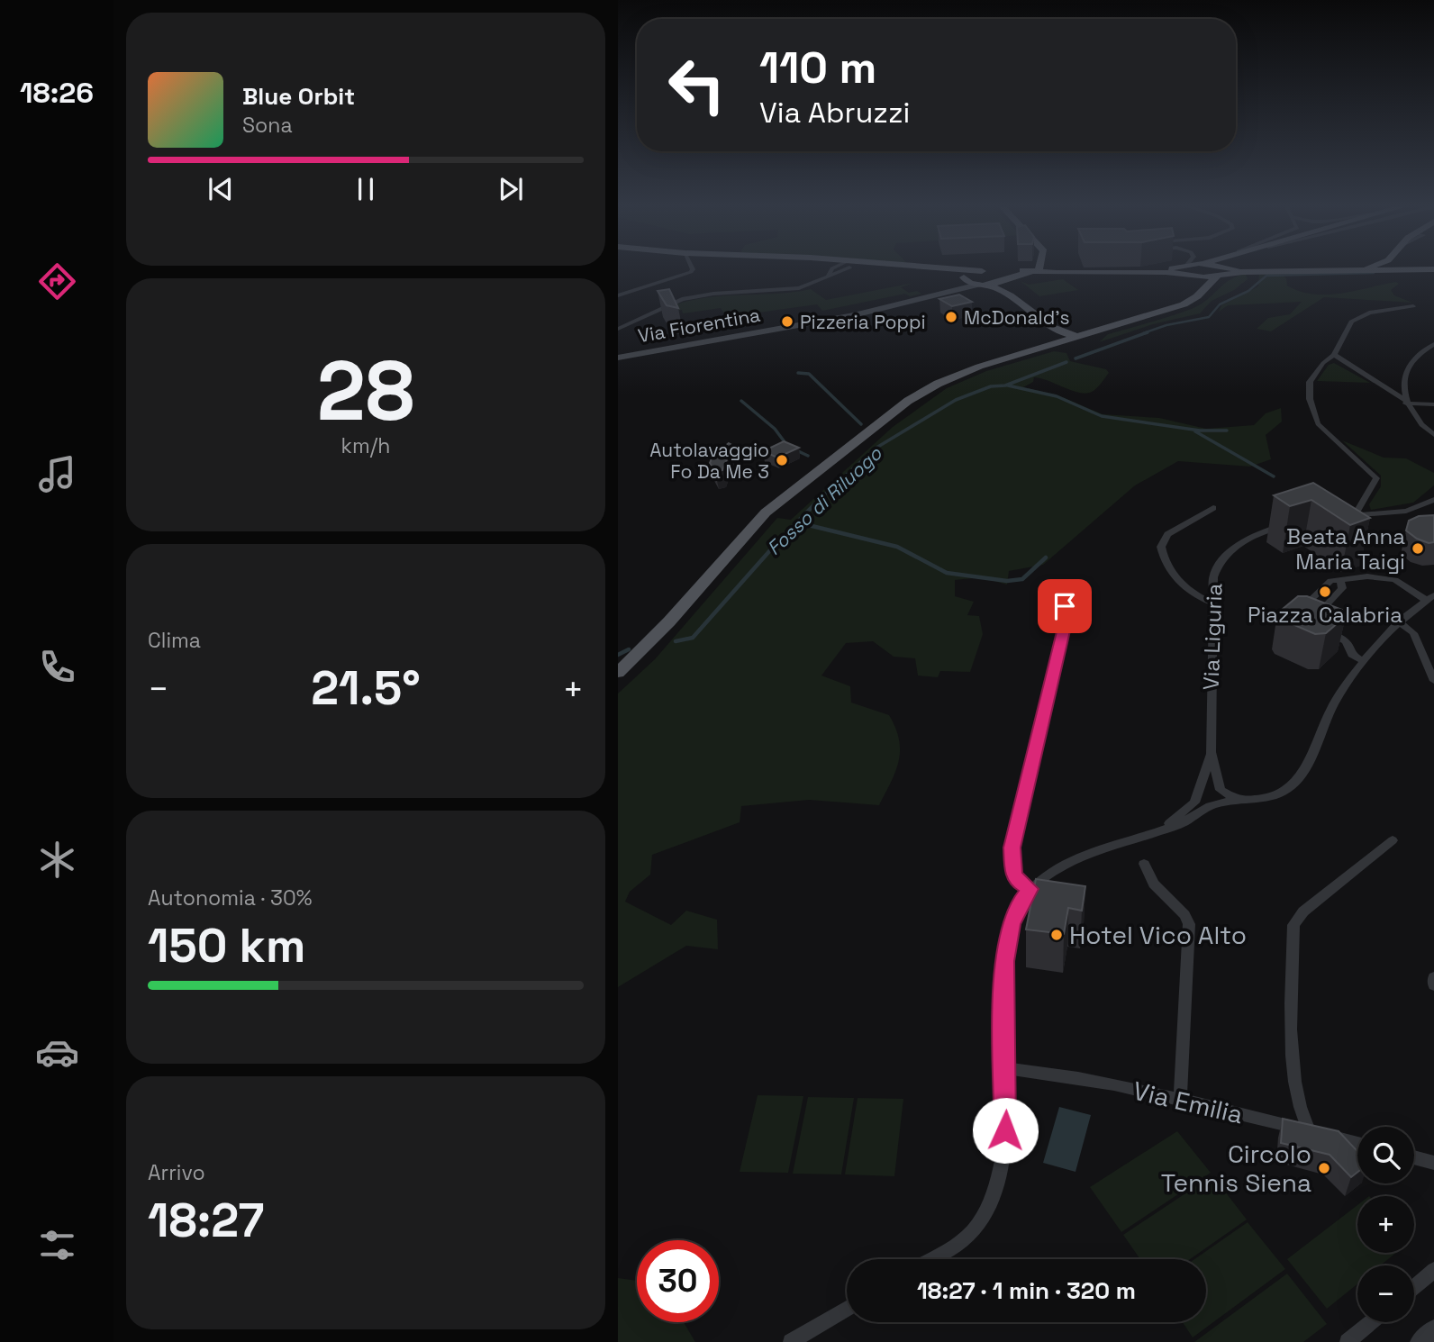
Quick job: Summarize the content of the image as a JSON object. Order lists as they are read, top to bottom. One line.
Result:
{"streets":{"main road":["Via Fiorentina"],"street":["Via Liguria","Via Emilia"]},"water":["Fosso di Riluogo"],"places":["McDonald's","Pizzeria Poppi","Autolavaggio Fo Da Me 3","Beata Anna Maria Taigi","Piazza Calabria","Hotel Vico Alto","Circolo Tennis Siena"],"page":{"tabs":"18:26","turn":["110 m","Via Abruzzi"],"song":["Blue Orbit","Sona"],"tile":[["28","km/h"],"Clima",["Autonomia · 30%","150 km"],["Arrivo","18:27"]],"heat":["−","21.5°","+"],"map_buttons":["+","−"],"limit":"30","trip":"18:27 · 1 min · 320 m"}}
